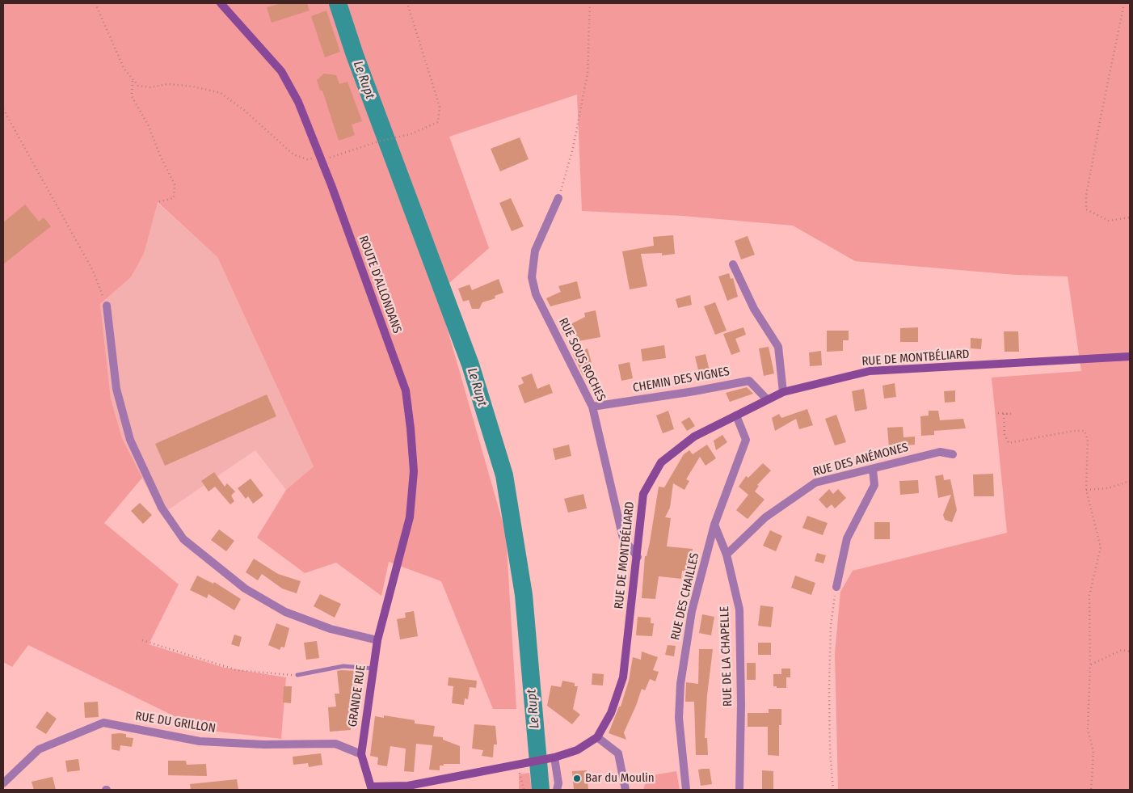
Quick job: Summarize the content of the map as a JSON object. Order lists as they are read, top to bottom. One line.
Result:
{"streets":{"street":["ROUTE D’ALLONDANS","RUE DE MONTBÉLIARD","RUE SOUS ROCHES","CHEMIN DES VIGNES","RUE DES ANÉMONES","RUE DES CHAILLES","RUE DE LA CHAPELLE","GRANDE RUE","RUE DU GRILLON"]},"crossings":[["ROUTE D’ALLONDANS","GRANDE RUE"],["RUE DE MONTBÉLIARD","RUE SOUS ROCHES"],["RUE DE MONTBÉLIARD","CHEMIN DES VIGNES"],["RUE DE MONTBÉLIARD","RUE DES CHAILLES"],["RUE DE MONTBÉLIARD","GRANDE RUE"],["RUE SOUS ROCHES","CHEMIN DES VIGNES"],["RUE DES ANÉMONES","RUE DE LA CHAPELLE"],["RUE DES CHAILLES","RUE DE LA CHAPELLE"],["GRANDE RUE","RUE DU GRILLON"]],"water":["Le Rupt"],"places":["Bar du Moulin"]}
